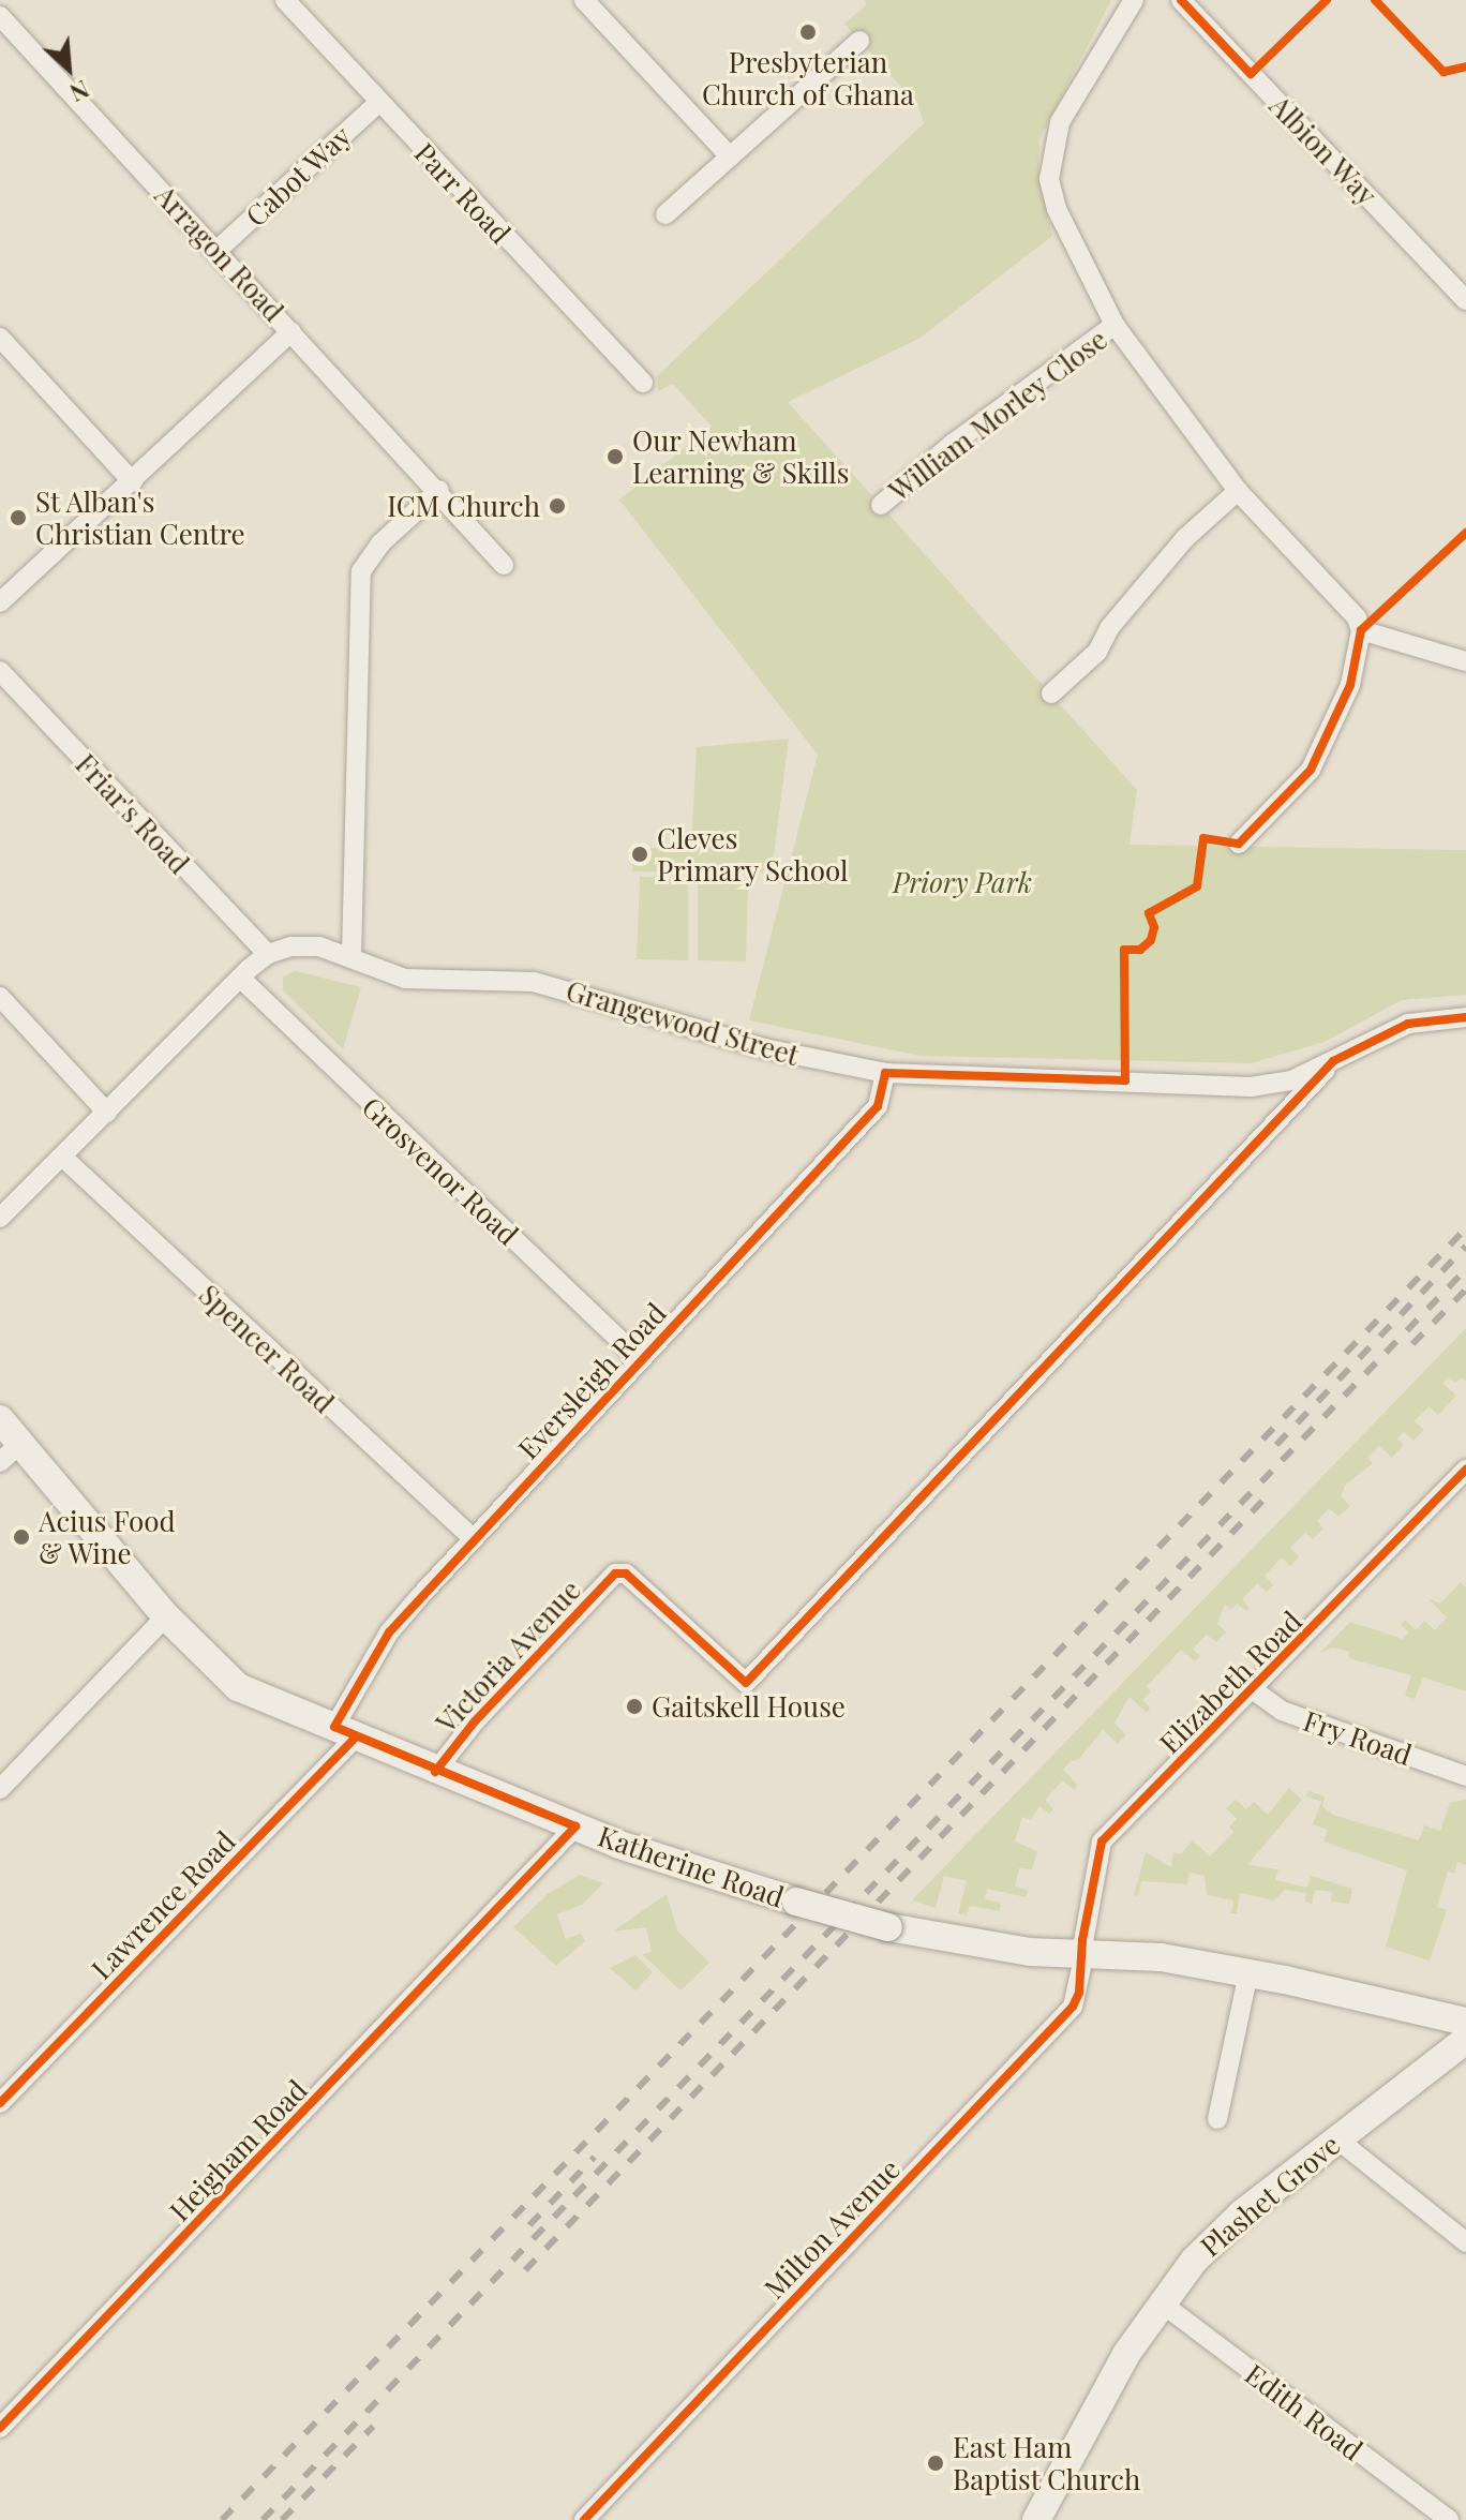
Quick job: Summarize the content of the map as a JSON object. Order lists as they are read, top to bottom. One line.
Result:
{"streets":{"main road":["Katherine Road","Plashet Grove"],"street":["Albion Way","Cabot Way","Parr Road","Arragon Road","William Morley Close","Friar's Road","Grangewood Street","Grosvenor Road","Spencer Road","Eversleigh Road","Victoria Avenue","Elizabeth Road","Fry Road","Lawrence Road","Heigham Road","Milton Avenue","Edith Road"]},"crossings":[["Cabot Way","Parr Road"],["Cabot Way","Arragon Road"],["Friar's Road","Grangewood Street"],["Grangewood Street","Eversleigh Road"],["Grangewood Street","Victoria Avenue"],["Grosvenor Road","Eversleigh Road"],["Spencer Road","Eversleigh Road"],["Eversleigh Road","Katherine Road"],["Eversleigh Road","Lawrence Road"],["Victoria Avenue","Katherine Road"],["Elizabeth Road","Fry Road"],["Elizabeth Road","Katherine Road"],["Elizabeth Road","Milton Avenue"],["Katherine Road","Lawrence Road"],["Katherine Road","Heigham Road"],["Katherine Road","Milton Avenue"],["Plashet Grove","Edith Road"]],"parks":["Priory Park"],"places":["Presbyterian Church of Ghana","Our Newham Learning & Skills","ICM Church","St Alban's Christian Centre","Cleves Primary School","Acius Food & Wine","Gaitskell House","East Ham Baptist Church"],"north":"bottom right"}
